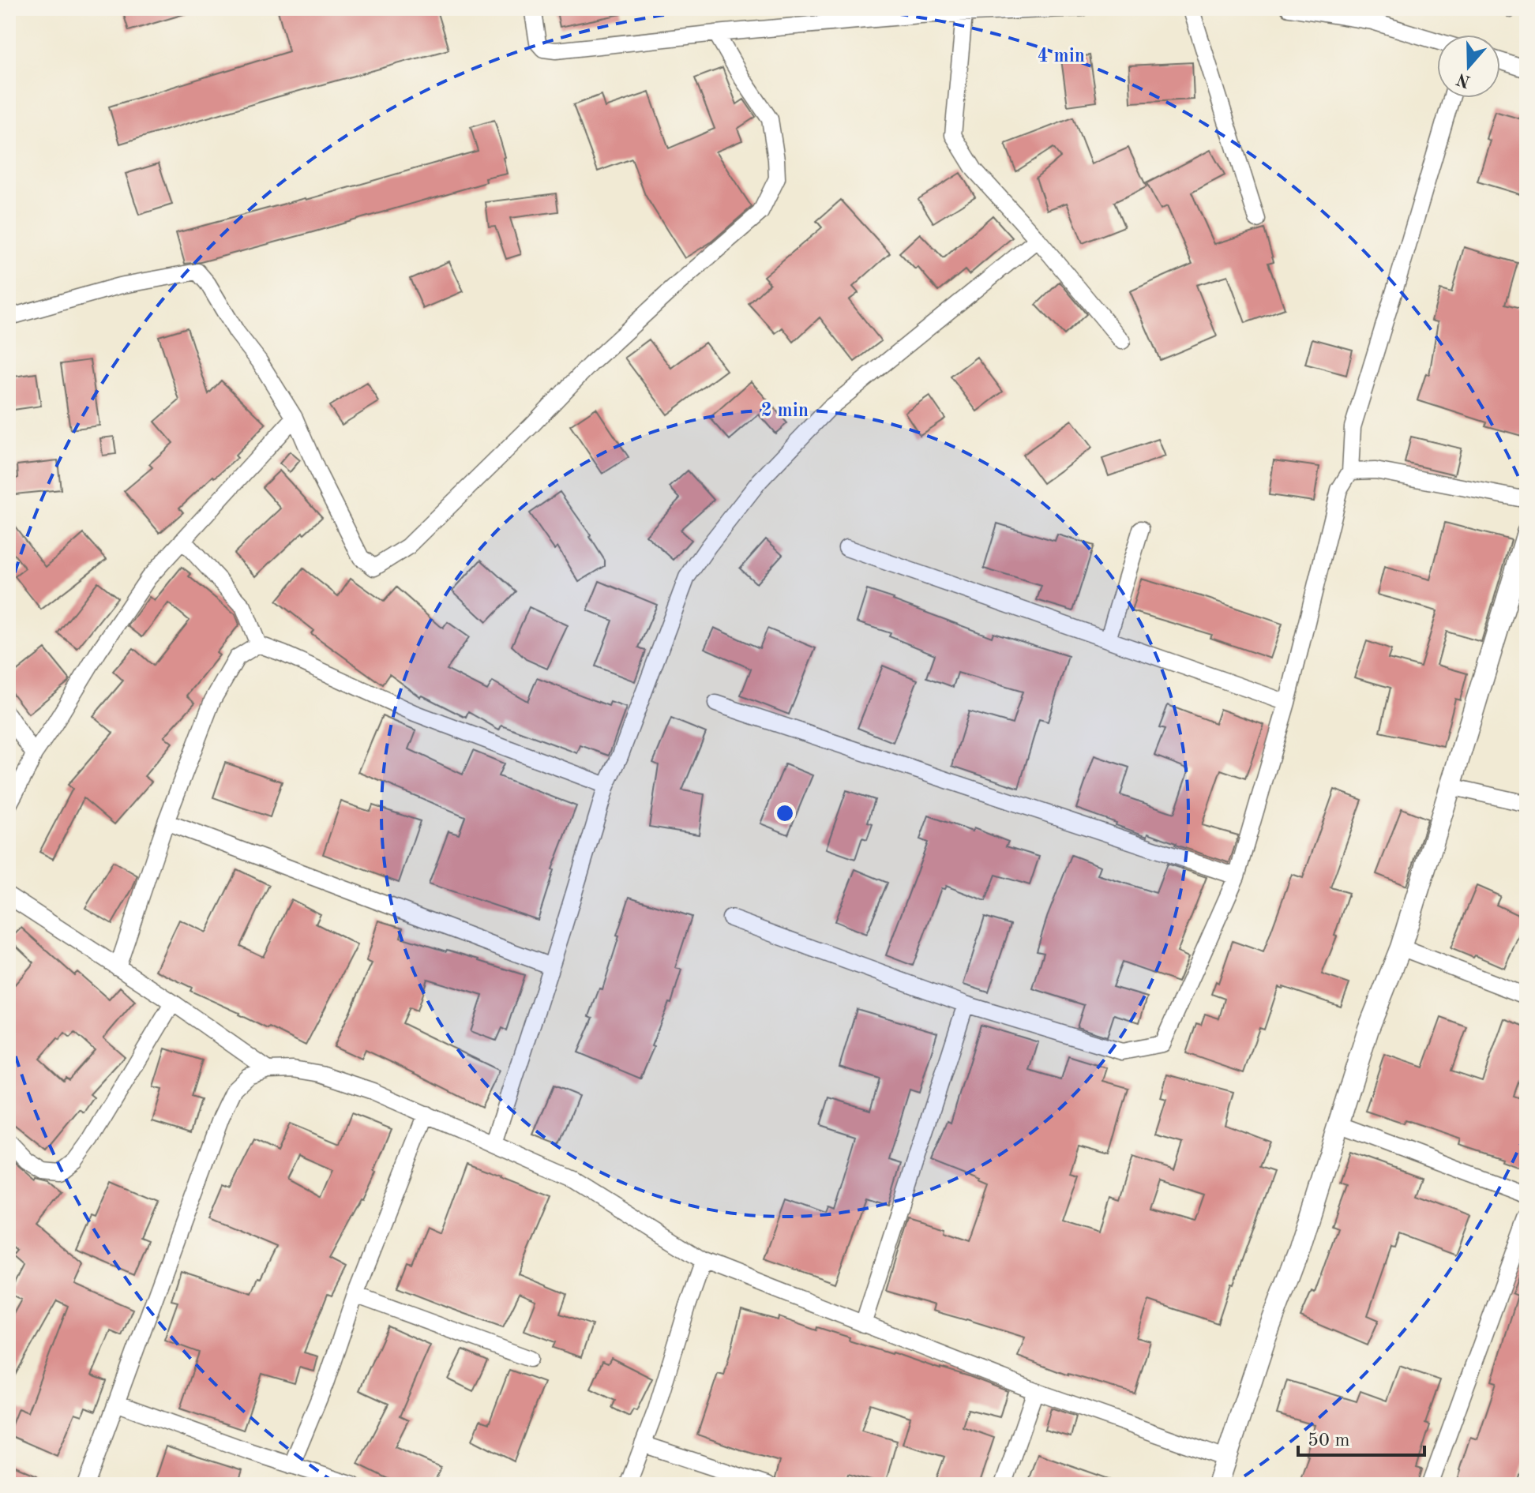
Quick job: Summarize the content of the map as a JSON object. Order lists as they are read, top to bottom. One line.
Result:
{"scale_bar":"50 m","north":"bottom","rings":["4 min","2 min"]}
